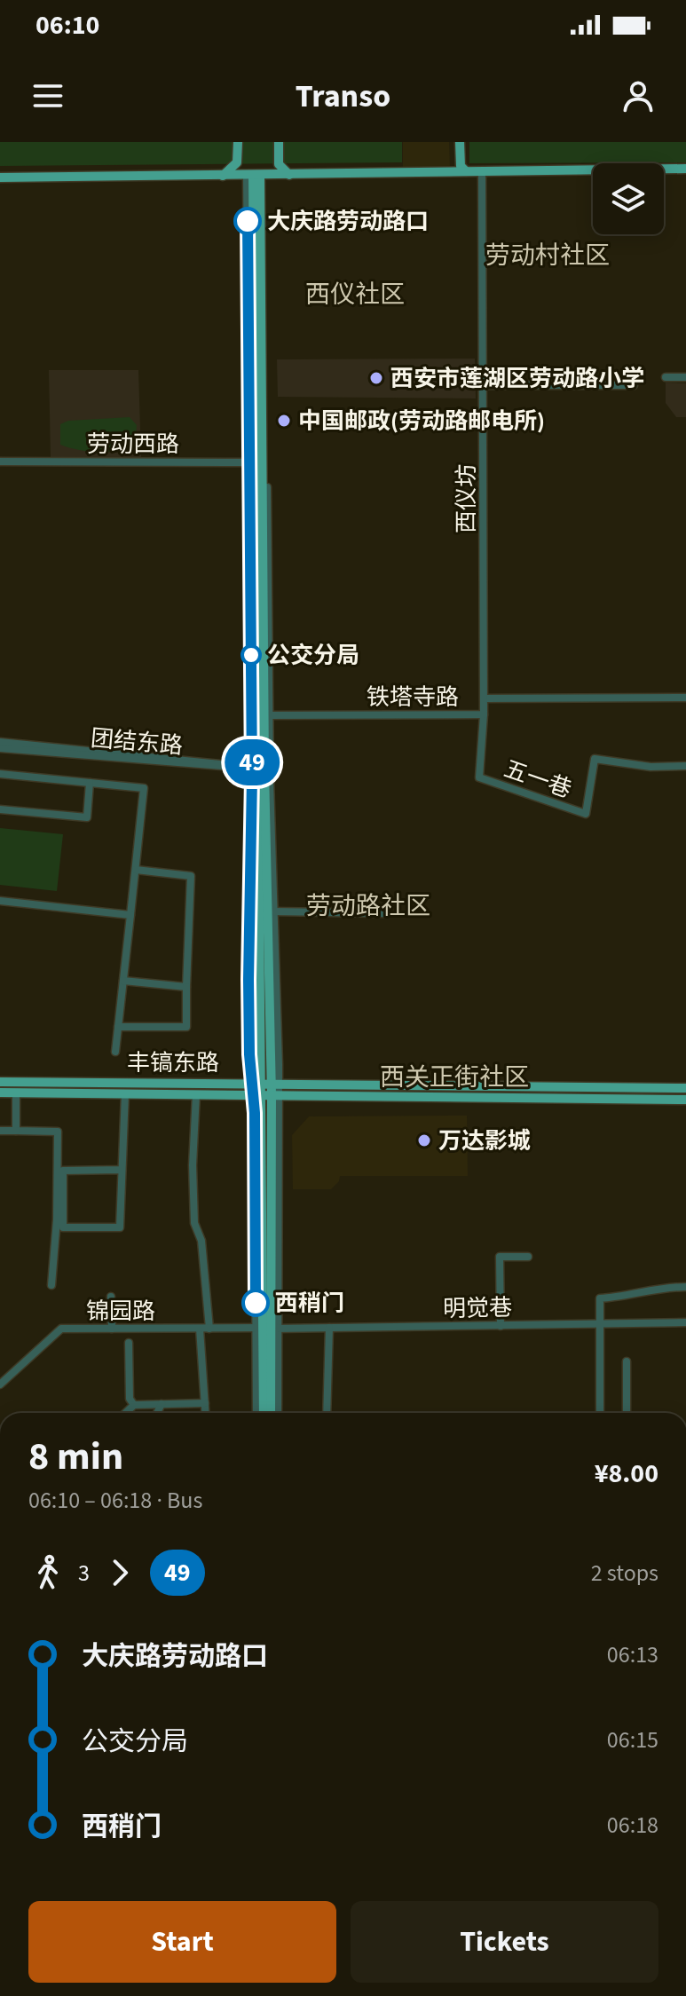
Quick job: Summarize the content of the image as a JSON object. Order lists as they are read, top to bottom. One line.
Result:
{"streets":{"main road":["丰镐东路"],"street":["劳动西路","西仪坊","铁塔寺路","团结东路","五一巷","明觉巷","锦园路"]},"crossings":[["西仪坊","铁塔寺路"],["铁塔寺路","五一巷"],["明觉巷","锦园路"]],"districts":["劳动村社区","西仪社区","劳动路社区","西关正街社区"],"places":["大庆路劳动路口","西安市莲湖区劳动路小学","中国邮政(劳动路邮电所)","公交分局","万达影城","西稍门"],"lines":["bus line 49"],"page":{"status":"06:10","header":"Transo","on_map":"49","heading":["8 min","06:10 – 06:18 · Bus","¥8.00"],"legs":["3","49","2 stops"],"list":[{"name":"大庆路劳动路口","value":"06:13"},{"name":"公交分局","value":"06:15"},{"name":"西稍门","value":"06:18"}],"buttons":["Start","Tickets"]}}
